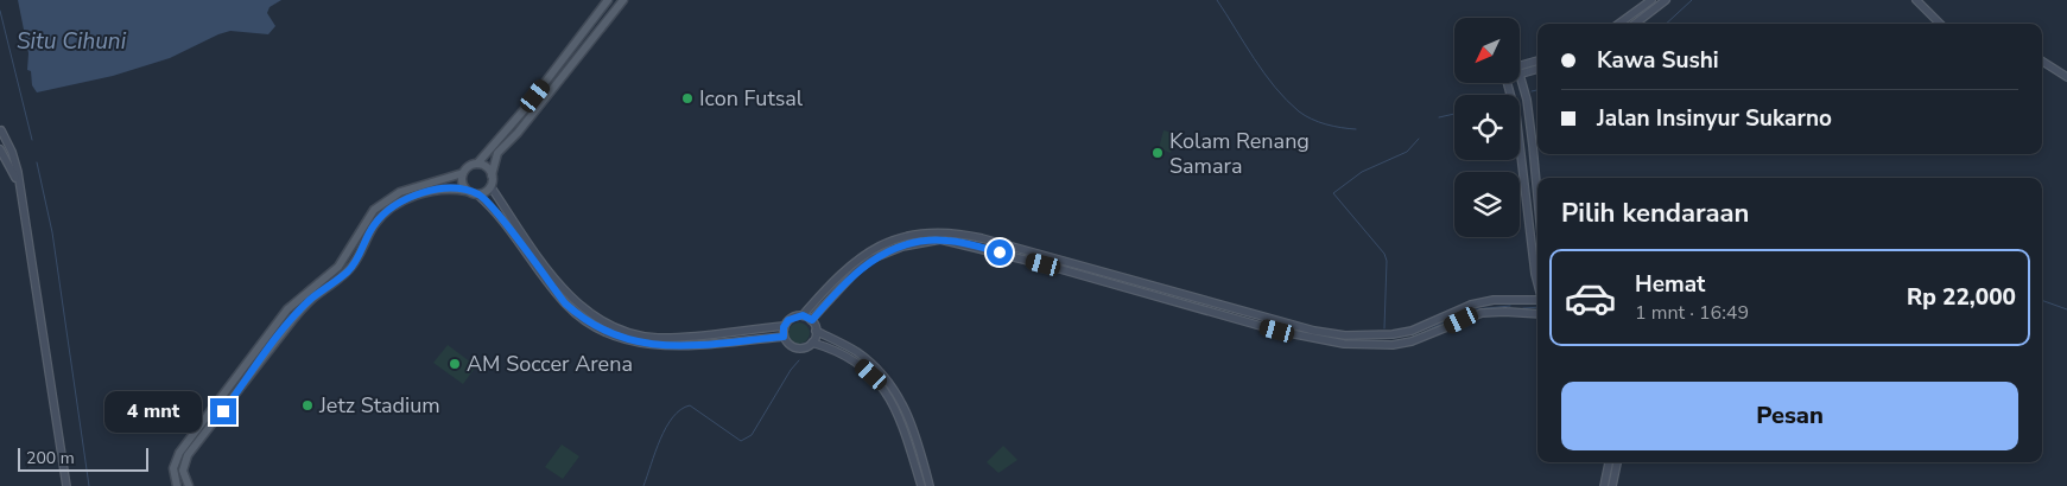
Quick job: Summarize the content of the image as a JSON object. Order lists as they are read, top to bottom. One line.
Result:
{"water":["Situ Cihuni"],"places":["Icon Futsal","Kolam Renang Samara","AM Soccer Arena","Jetz Stadium"],"scale_bar":"200 m","north":"bottom left","page":{"banner":["Kawa Sushi","Jalan Insinyur Sukarno"],"heading":"Pilih kendaraan","list":[{"name":"Hemat","note":"1 mnt · 16:49","value":"Rp 22,000"}],"buttons":"Pesan","bubble":"4 mnt","scale":"200 m"}}
